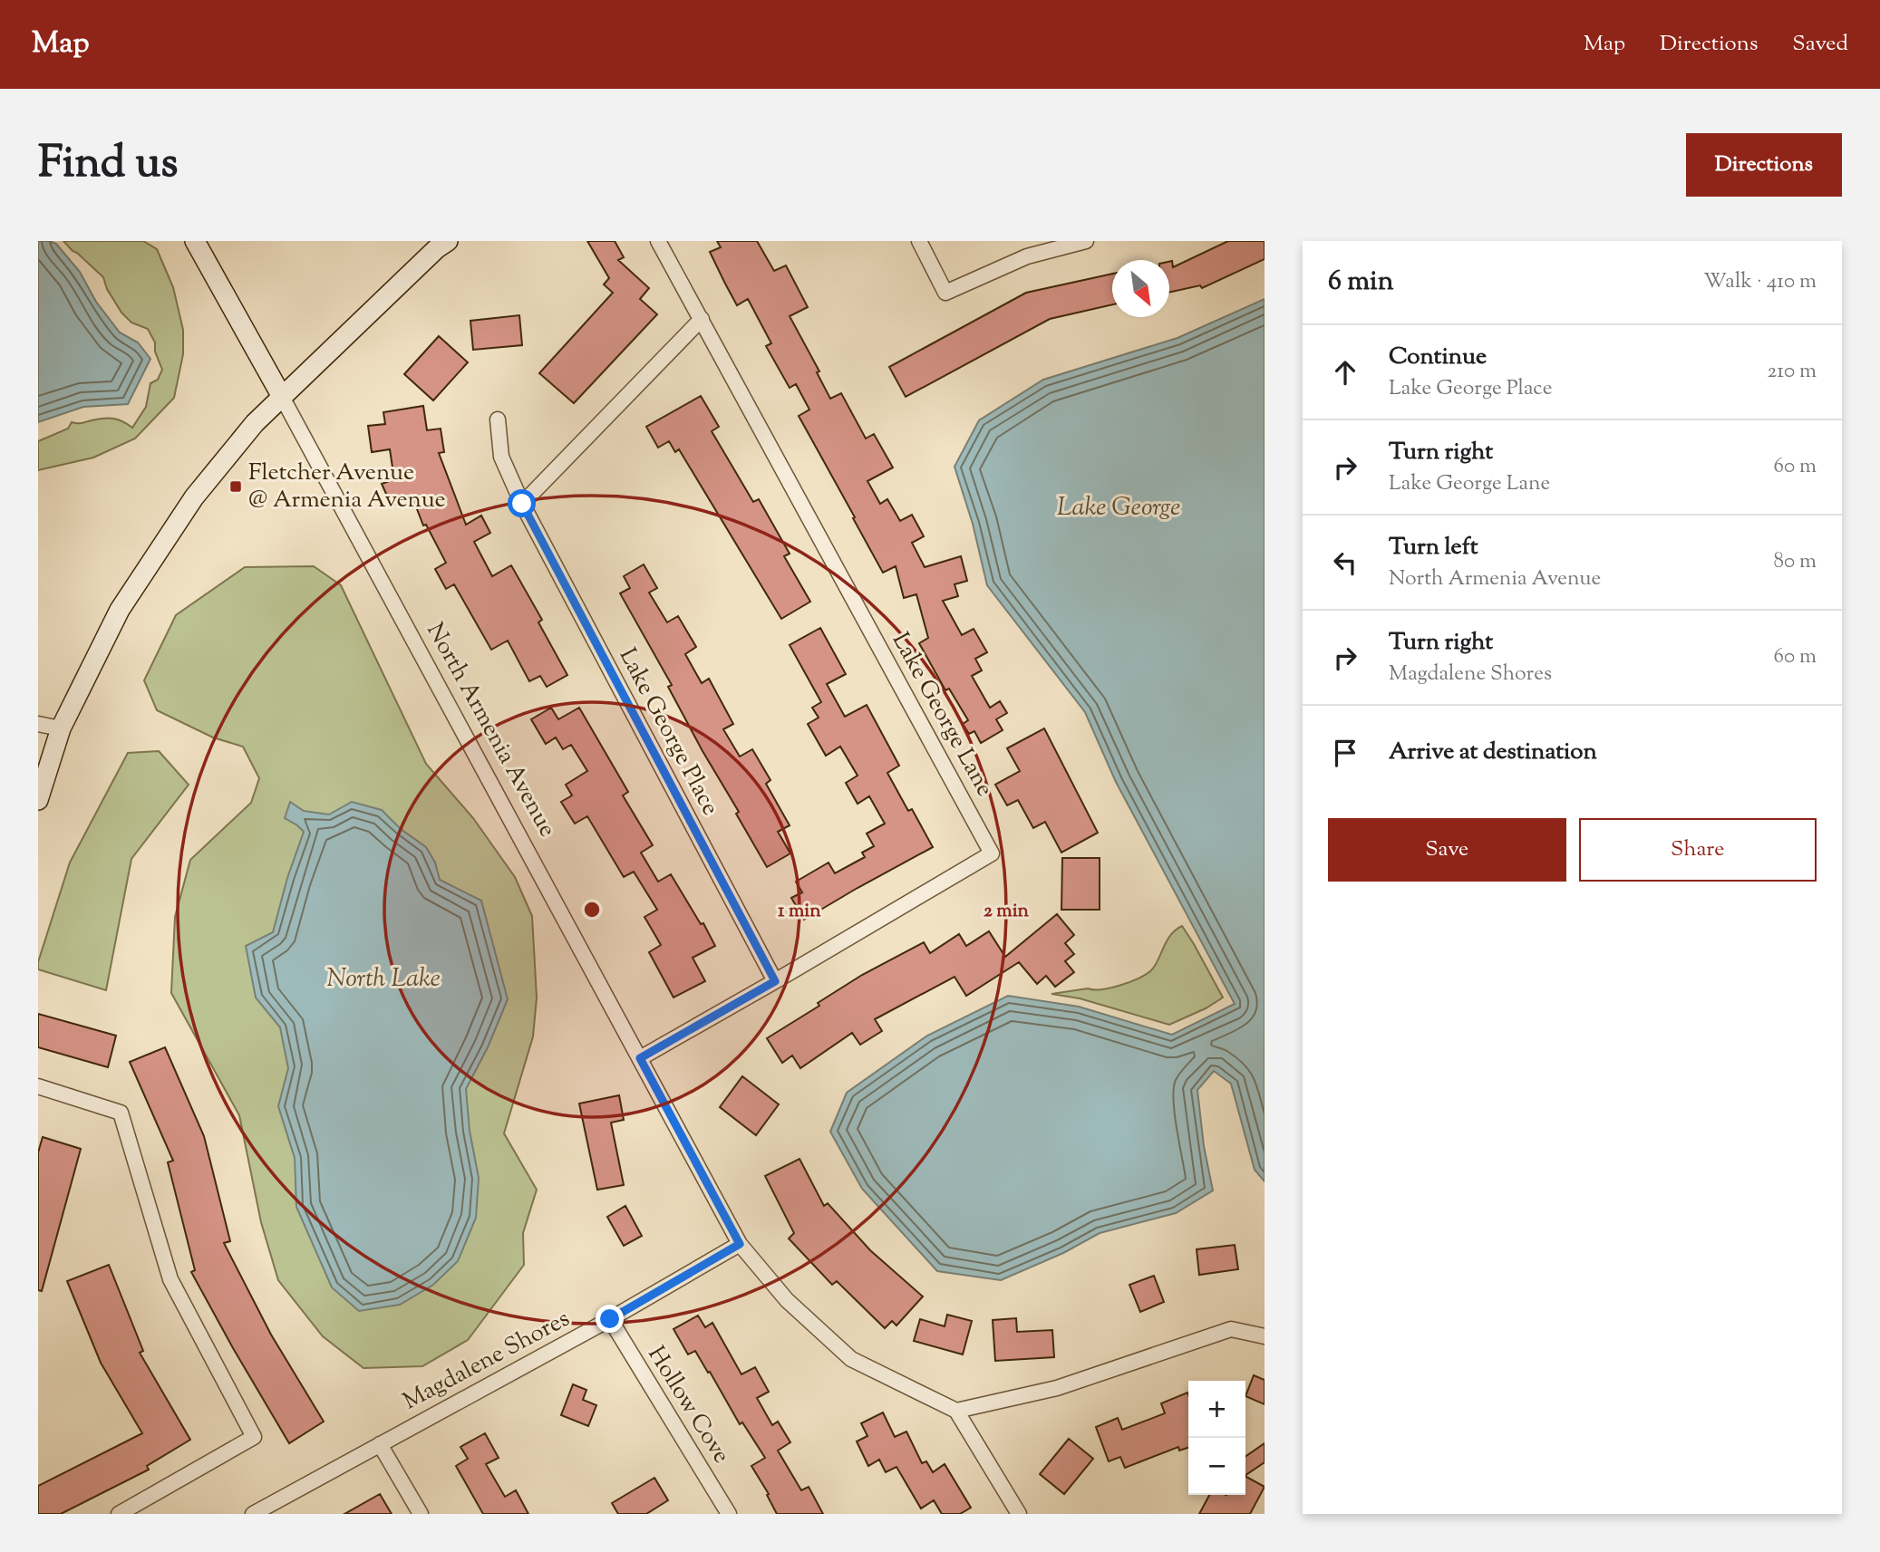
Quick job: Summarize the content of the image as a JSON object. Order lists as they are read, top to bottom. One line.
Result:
{"streets":{"main road":["North Armenia Avenue"],"street":["Lake George Lane","Lake George Place","Magdalene Shores","Hollow Cove"]},"crossings":[["Lake George Lane","North Armenia Avenue"],["Lake George Lane","Lake George Place"],["North Armenia Avenue","Magdalene Shores"],["Magdalene Shores","Hollow Cove"]],"water":["Lake George","North Lake"],"places":{"transit":["Fletcher Avenue @ Armenia Avenue"]},"north":"bottom right","page":{"header":"Map","nav":["Map","Directions","Saved"],"title":"Find us","buttons":["Directions",["Save","Share"]],"heading":["6 min","Walk · 410 m"],"list":[["Continue","Lake George Place","210 m"],["Turn right","Lake George Lane","60 m"],["Turn left","North Armenia Avenue","80 m"],["Turn right","Magdalene Shores","60 m"],"Arrive at destination"],"map_buttons":["+","−"]},"rings":["1 min","2 min"]}
